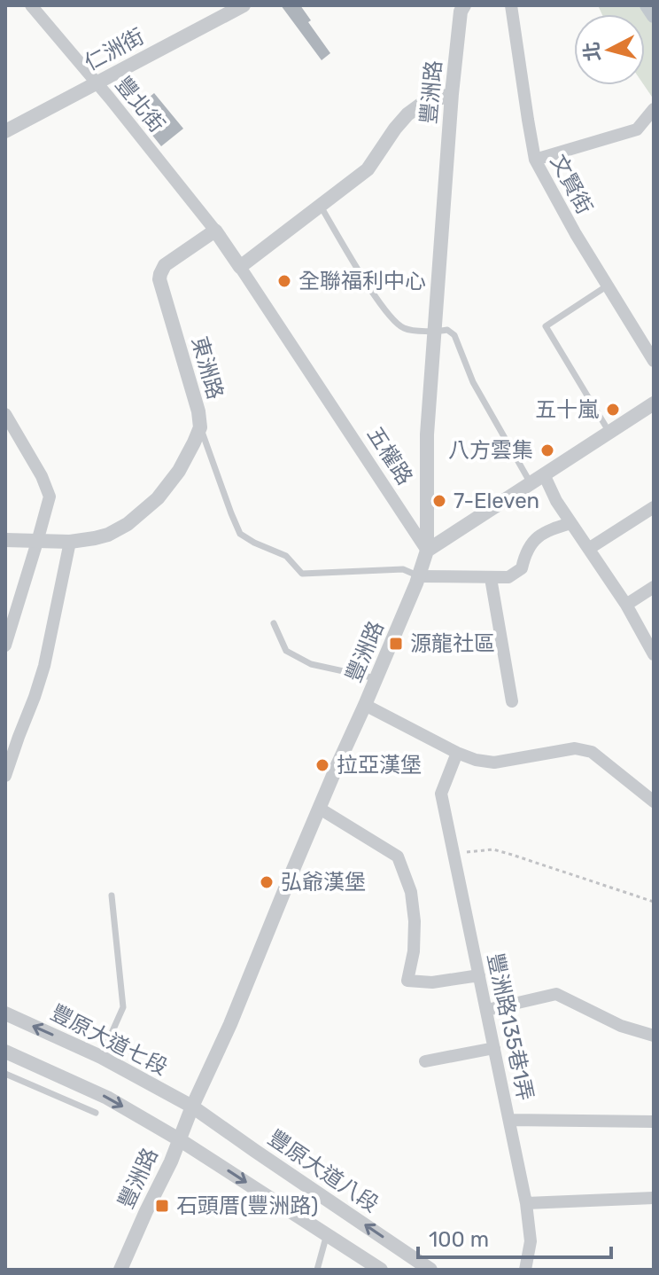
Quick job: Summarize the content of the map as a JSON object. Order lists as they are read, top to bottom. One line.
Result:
{"streets":{"street":["仁洲街","豐洲路","豐北街","文賢街","東洲路","五權路","豐洲路135巷1弄","豐原大道七段","豐原大道八段"]},"crossings":[["仁洲街","豐北街"],["豐洲路","五權路"],["豐洲路","豐原大道七段"],["豐洲路","豐原大道八段"],["豐北街","東洲路"],["豐北街","五權路"],["東洲路","五權路"],["豐原大道七段","豐原大道八段"]],"places":{"other":["全聯福利中心","五十嵐","八方雲集","7-Eleven","拉亞漢堡","弘爺漢堡"],"transit":["源龍社區","石頭厝(豐洲路)"]},"scale_bar":"100 m","north":"left"}
